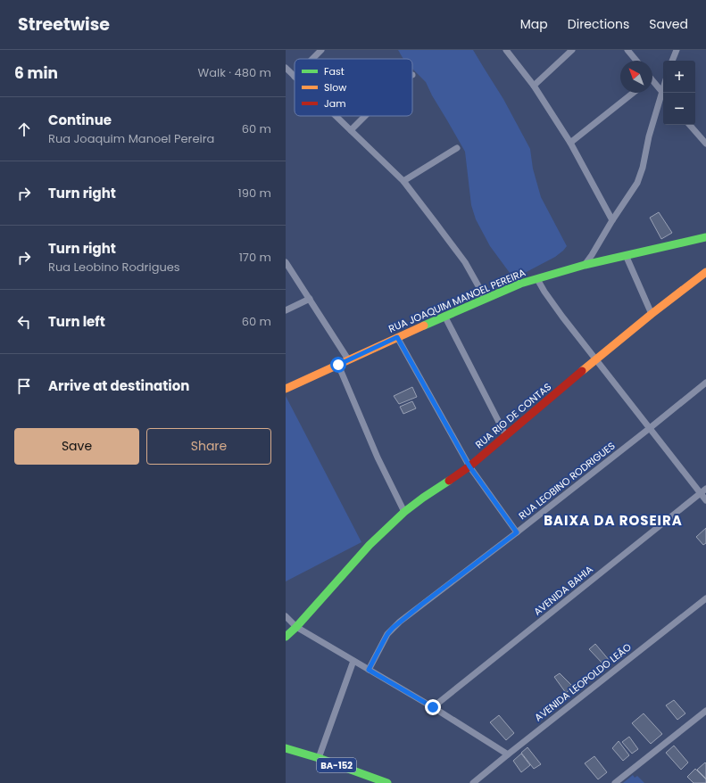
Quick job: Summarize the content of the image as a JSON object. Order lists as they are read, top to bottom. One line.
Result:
{"streets":{"street":["RUA JOAQUIM MANOEL PEREIRA","RUA RIO DE CONTAS","RUA LEOBINO RODRIGUES","AVENIDA BAHIA","AVENIDA LEOPOLDO LEÃO","BA-152"]},"districts":["BAIXA DA ROSEIRA"],"legend":["Fast","Slow","Jam"],"north":"top left","page":{"header":"Streetwise","nav":["Map","Directions","Saved"],"heading":["6 min","Walk · 480 m"],"map_buttons":["+","−"],"list":[["Continue","Rua Joaquim Manoel Pereira","60 m"],["Turn right","190 m"],["Turn right","Rua Leobino Rodrigues","170 m"],["Turn left","60 m"],"Arrive at destination"],"buttons":["Save","Share"]}}
